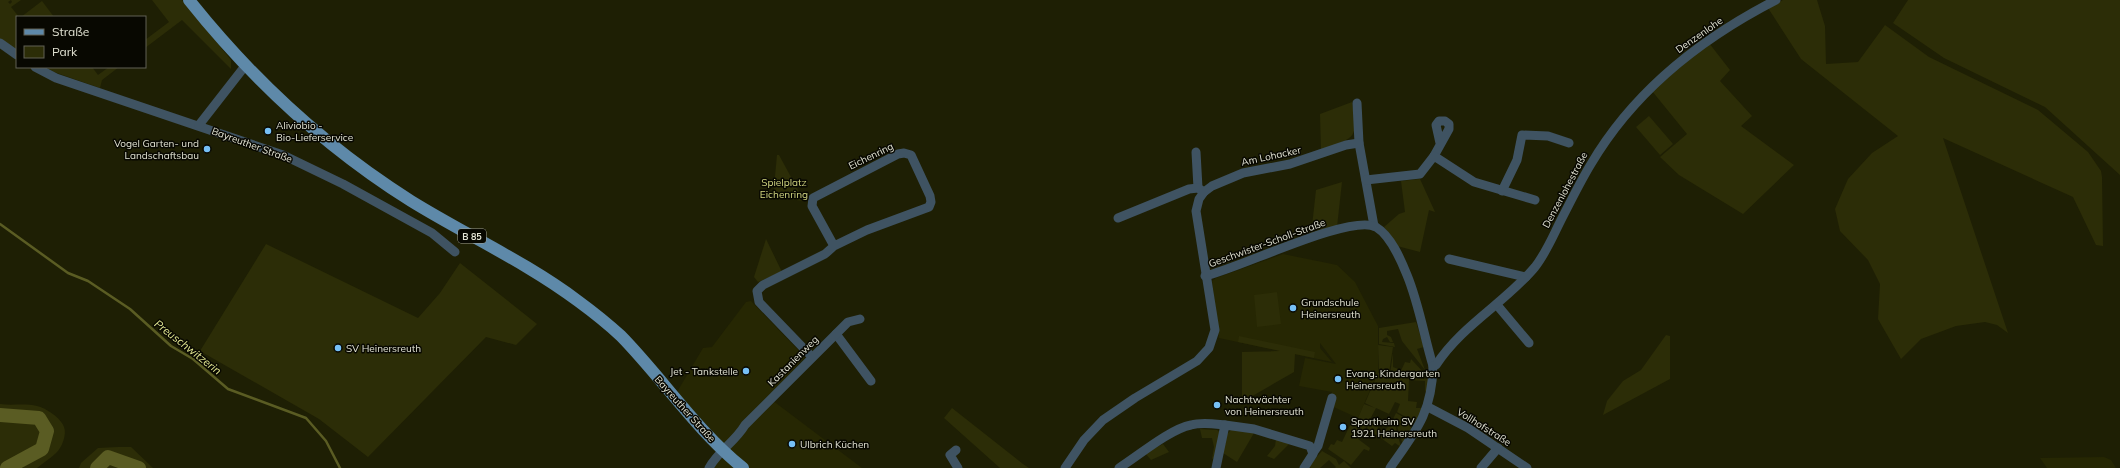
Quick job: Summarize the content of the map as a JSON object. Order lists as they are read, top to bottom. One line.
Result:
{"streets":{"main road":["Bayreuther Straße","B 85"],"street":["Denzenlohe","Eichenring","Am Lohacker","Denzenlohestraße","Geschwister-Scholl-Straße","Kastanienweg","Vollhofstraße"]},"crossings":[["Denzenlohe","Denzenlohestraße"],["Bayreuther Straße","B 85"],["Bayreuther Straße","Kastanienweg"],["Eichenring","Kastanienweg"]],"water":["Preuschwitzerin"],"parks":["Spielplatz Eichenring"],"places":["Aliviobio - Bio-Lieferservice","Vogel Garten- und Landschaftsbau","Grundschule Heinersreuth","SV Heinersreuth","Jet - Tankstelle","Evang. Kindergarten Heinersreuth","Nachtwächter von Heinersreuth","Sportheim SV 1921 Heinersreuth","Ulbrich Küchen"],"legend":["Straße","Park"]}
